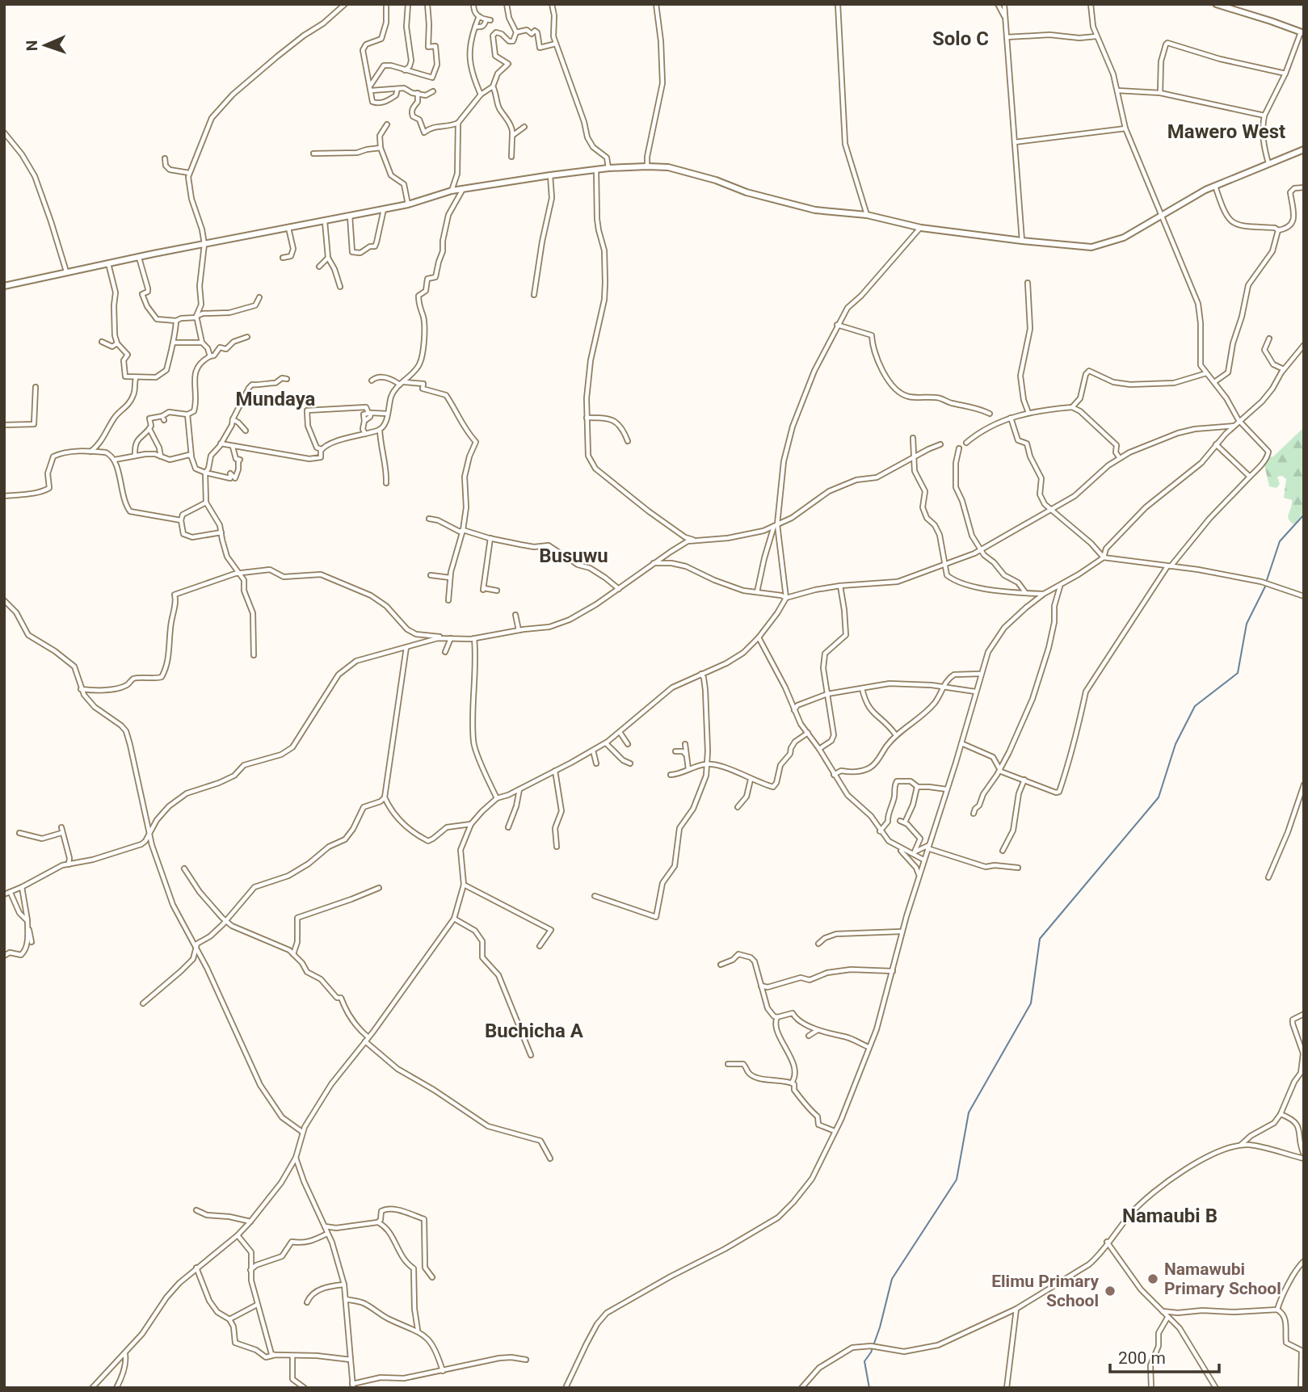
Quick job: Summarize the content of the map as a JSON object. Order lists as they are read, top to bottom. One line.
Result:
{"districts":["Solo C","Mawero West","Mundaya","Busuwu","Buchicha A","Namaubi B"],"places":["Namawubi Primary School","Elimu Primary School"],"scale_bar":"200 m","north":"left"}
